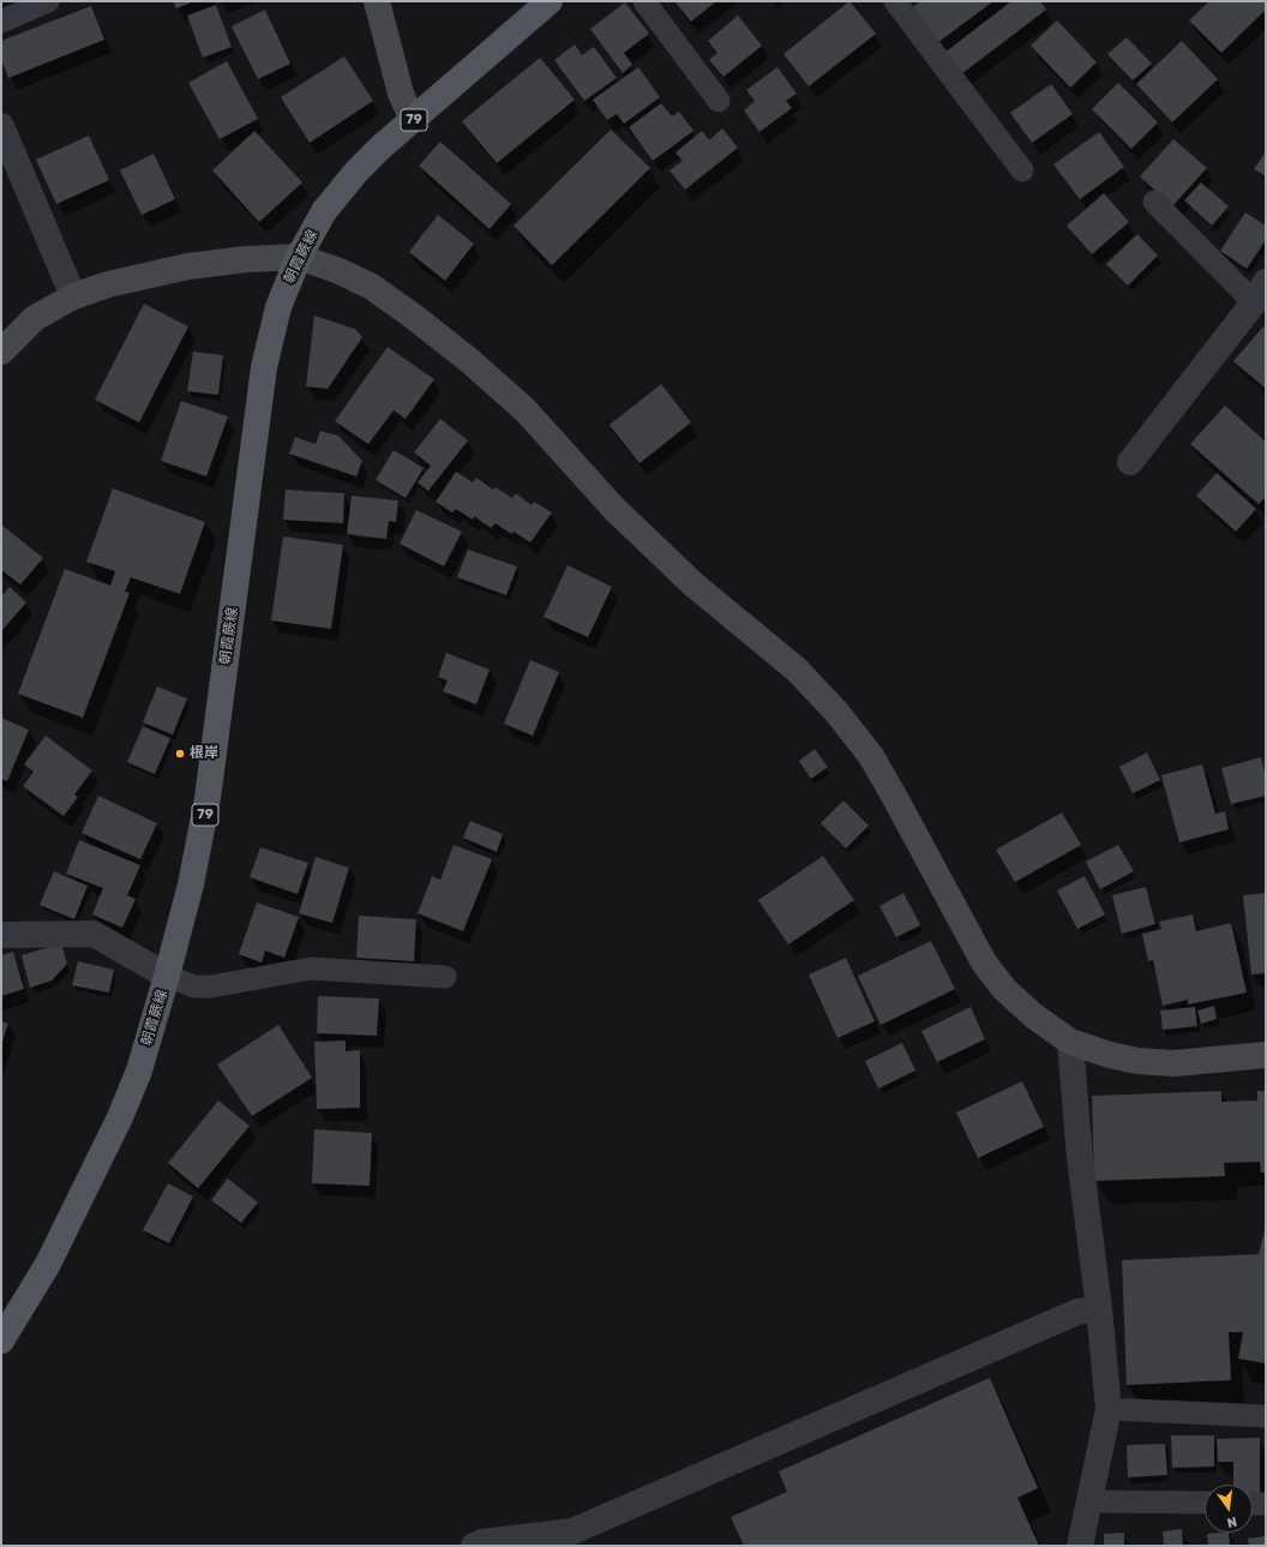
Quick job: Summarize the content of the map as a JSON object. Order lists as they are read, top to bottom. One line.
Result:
{"streets":{"main road":["79","朝霞蕨線"]},"places":["根岸"],"north":"bottom"}
